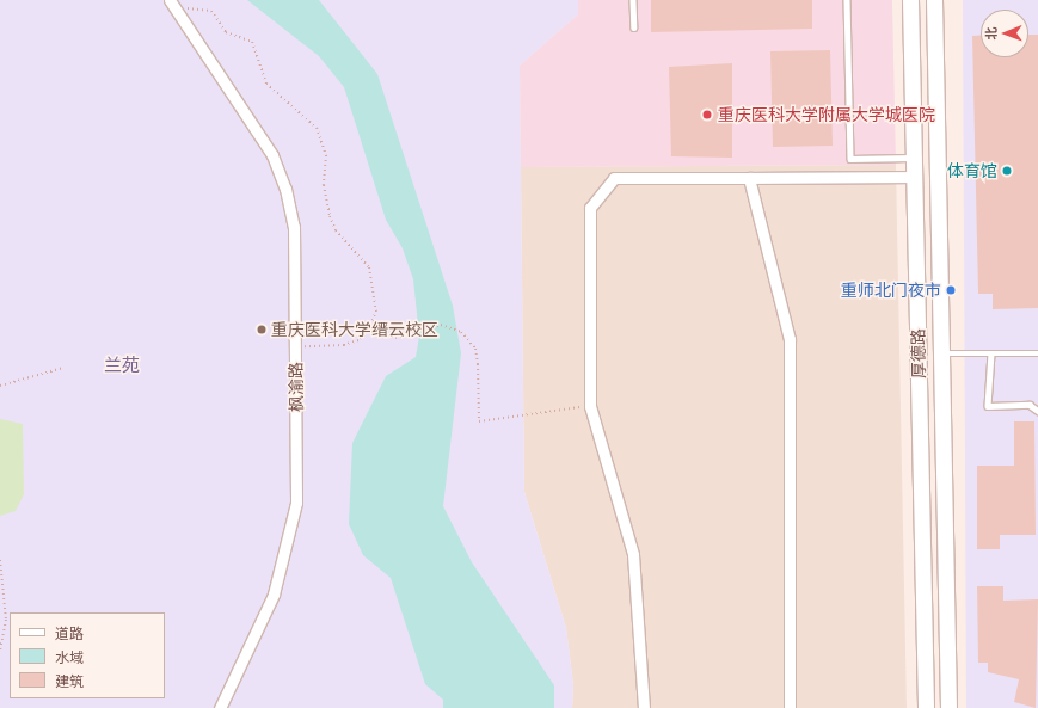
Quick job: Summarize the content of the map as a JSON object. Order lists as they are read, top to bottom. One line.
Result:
{"streets":{"main road":["厚德路"],"street":["枫渝路"]},"districts":["兰苑"],"places":["重庆医科大学附属大学城医院","体育馆","重师北门夜市","重庆医科大学缙云校区"],"legend":["道路","水域","建筑"],"north":"left"}
